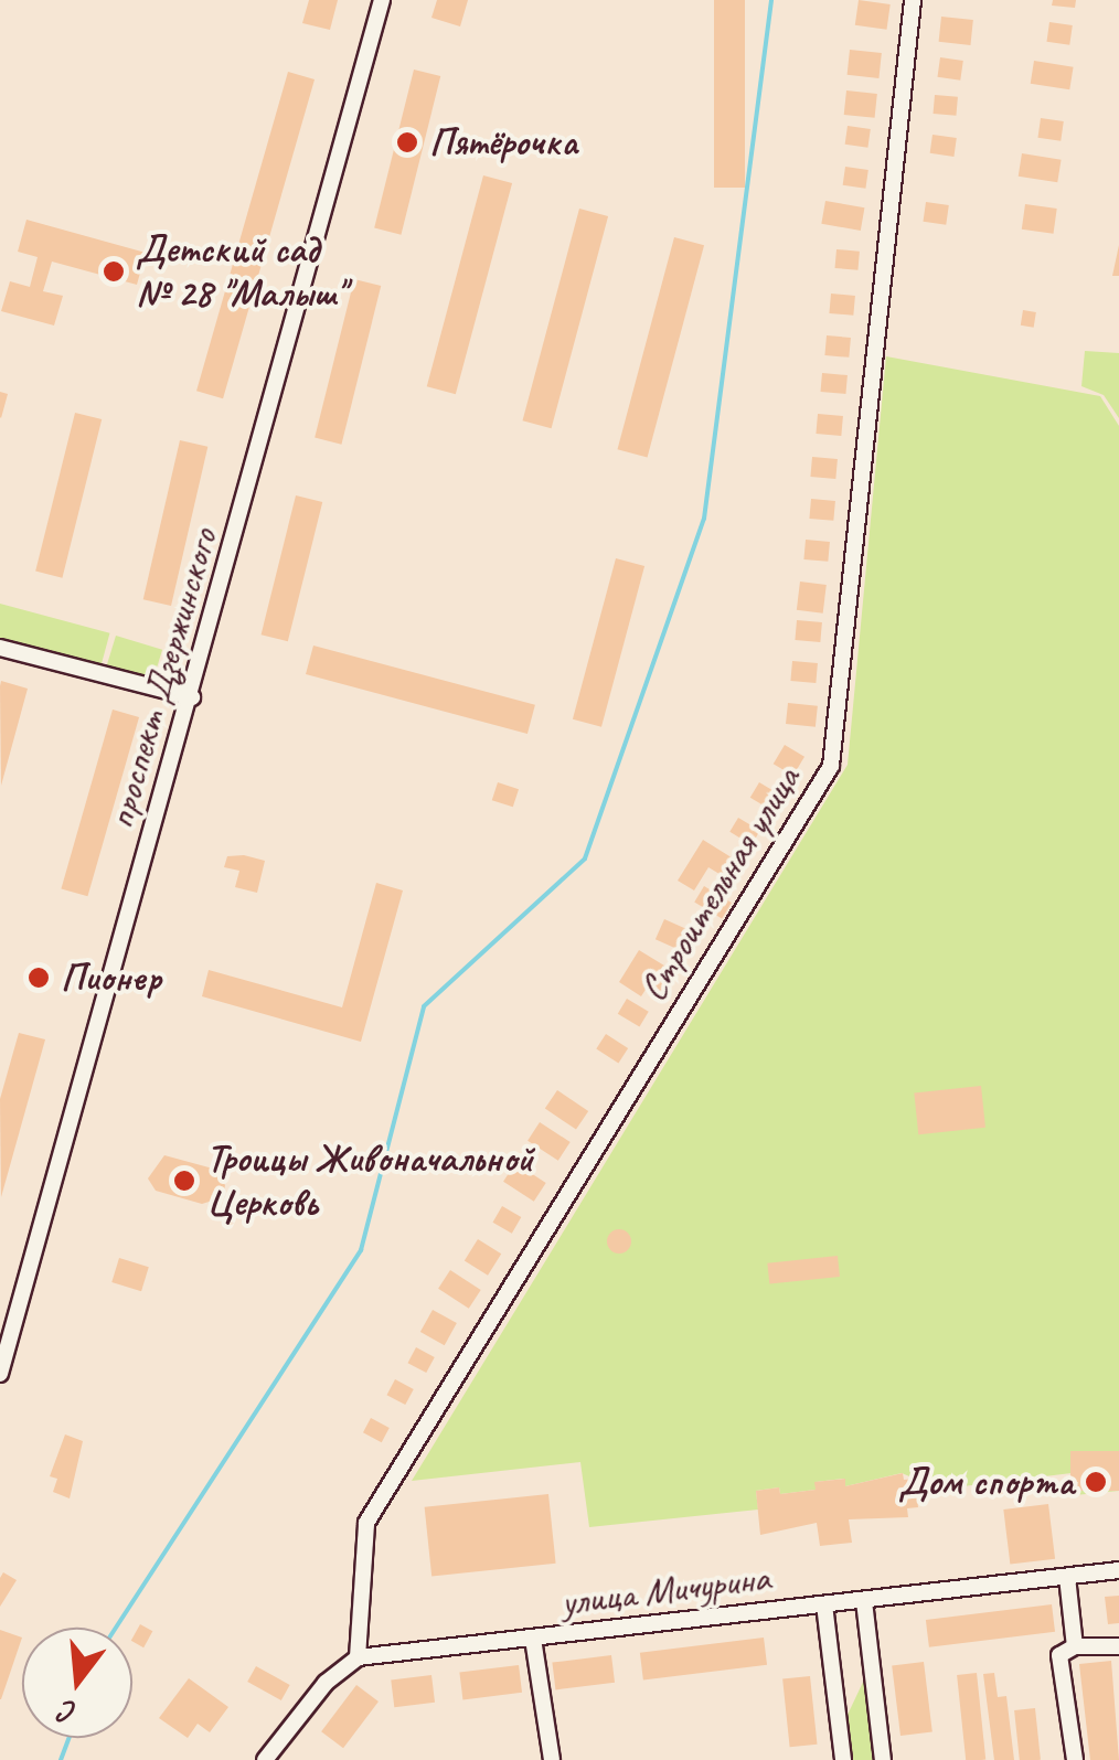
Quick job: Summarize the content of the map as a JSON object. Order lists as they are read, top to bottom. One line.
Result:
{"streets":{"street":["проспект Дзержинского","Строительная улица","улица Мичурина"]},"crossings":[["Строительная улица","улица Мичурина"]],"places":["Пятёрочка","Детский сад № 28 \"Малыш\"","Пионер","Троицы Живоначальной Церковь","Дом спорта"],"north":"bottom"}
